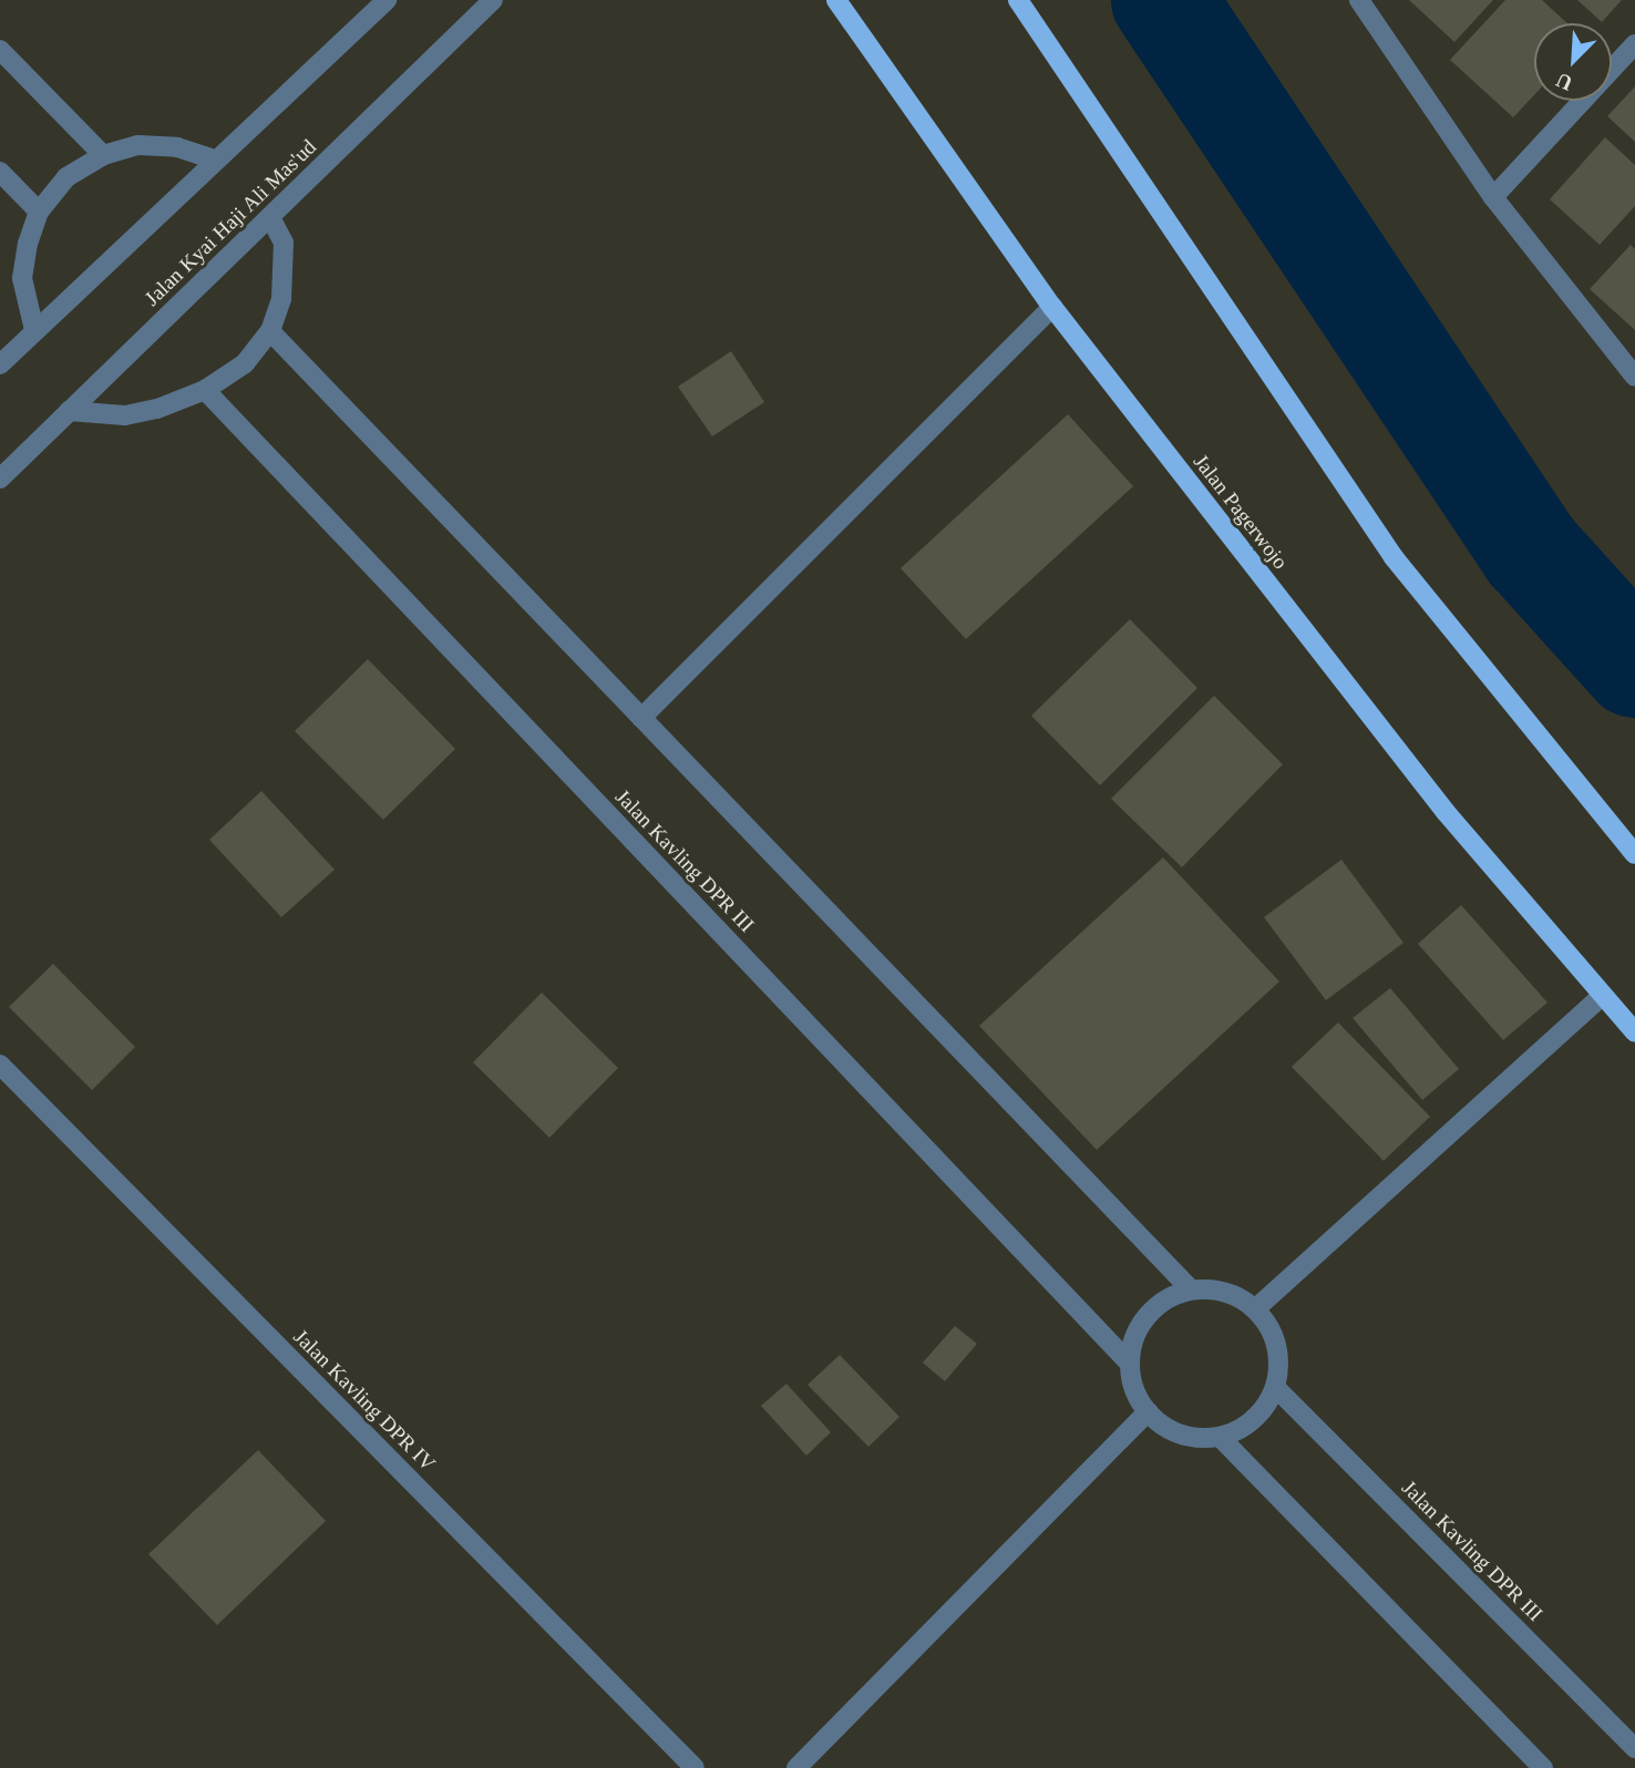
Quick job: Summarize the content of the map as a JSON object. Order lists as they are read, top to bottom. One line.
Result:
{"streets":{"main road":["Jalan Pagerwojo"],"street":["Jalan Kyai Haji Ali Mas'ud","Jalan Kavling DPR III","Jalan Kavling DPR IV"]},"north":"bottom left"}
